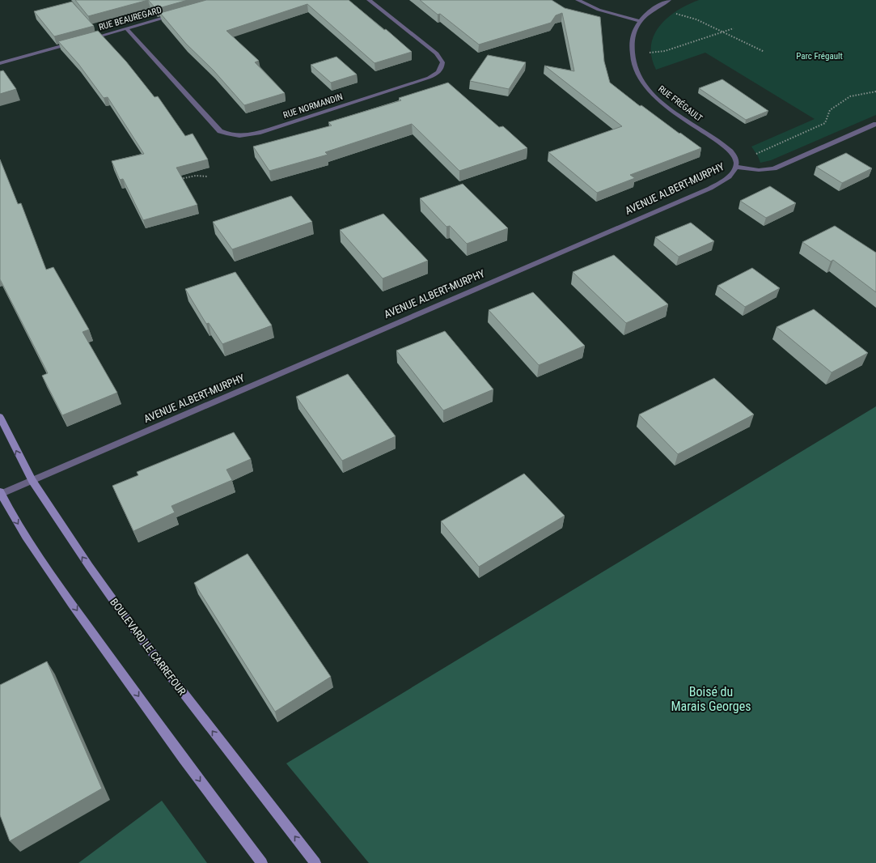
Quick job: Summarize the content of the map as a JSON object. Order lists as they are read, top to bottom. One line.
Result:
{"streets":{"street":["RUE BEAUREGARD","RUE FRÉGAULT","RUE NORMANDIN","AVENUE ALBERT-MURPHY","BOULEVARD LE CARREFOUR"]},"crossings":[["RUE BEAUREGARD","RUE NORMANDIN"],["RUE FRÉGAULT","AVENUE ALBERT-MURPHY"],["AVENUE ALBERT-MURPHY","BOULEVARD LE CARREFOUR"]],"parks":["Parc Frégault","Boisé du Marais Georges"]}
